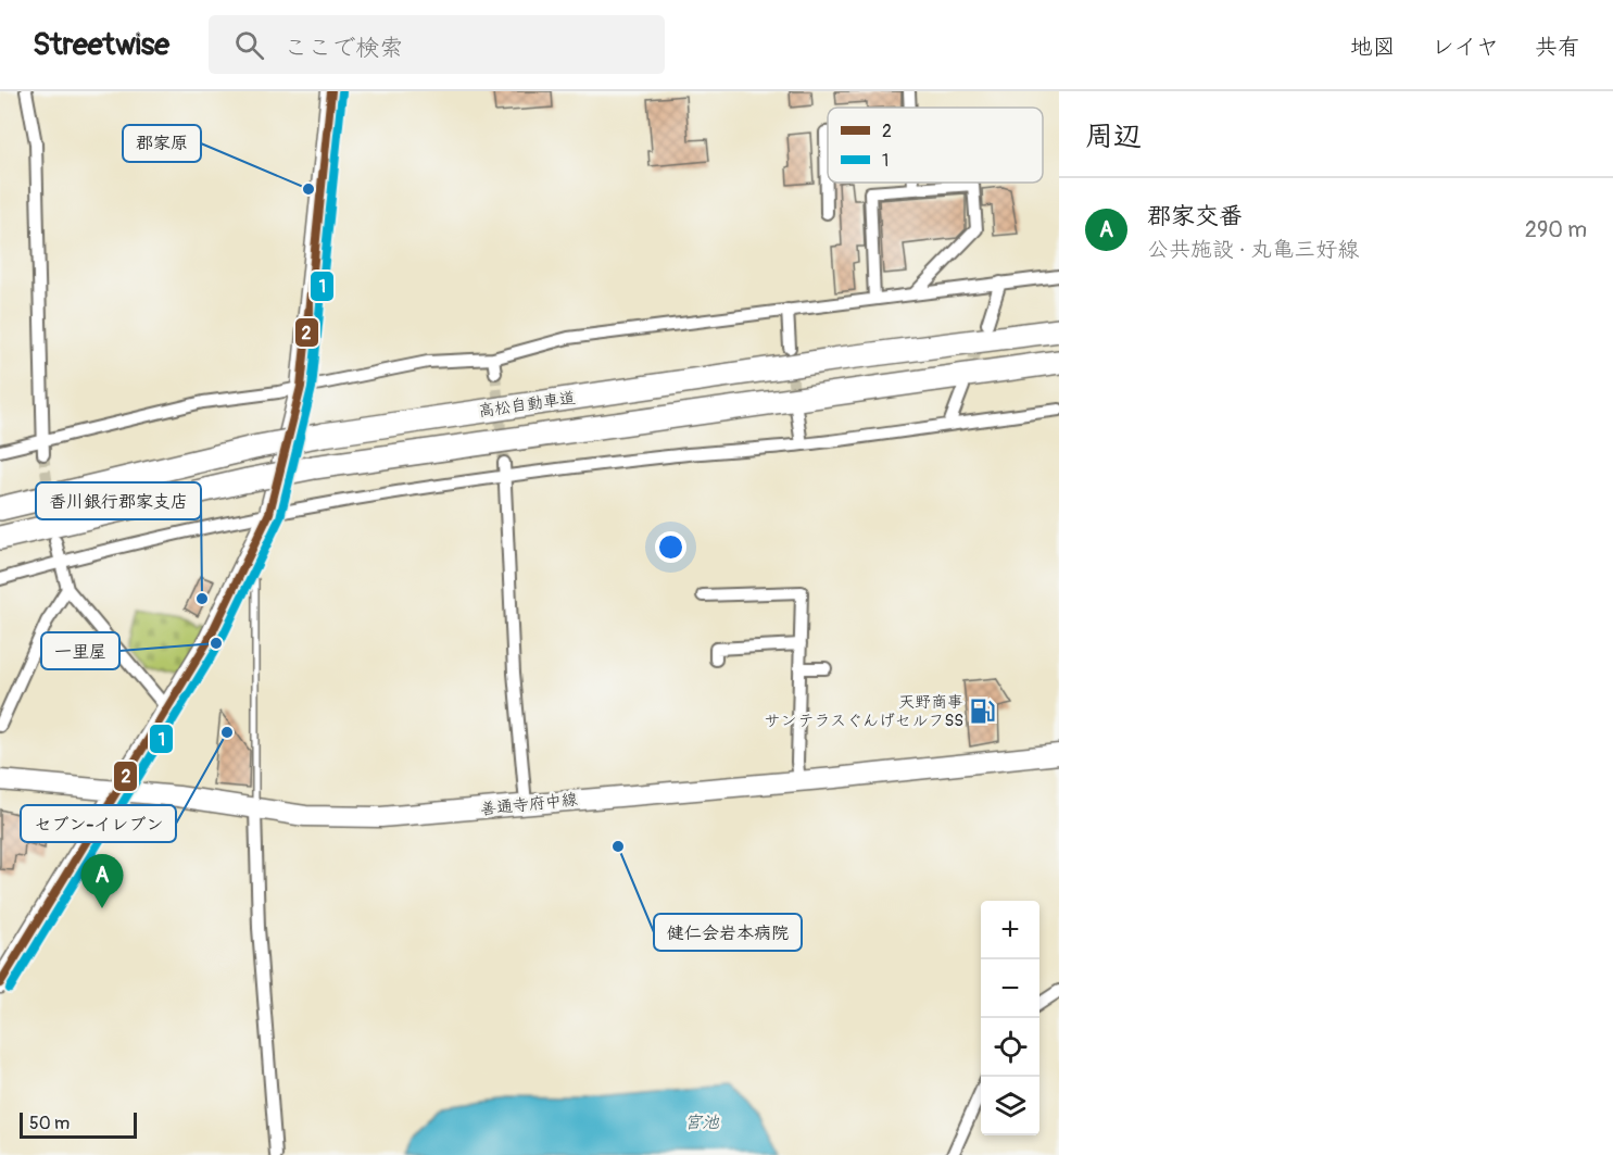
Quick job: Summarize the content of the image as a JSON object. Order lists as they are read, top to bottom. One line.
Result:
{"streets":{"highway":["高松自動車道"],"main road":["善通寺府中線"]},"water":["宮池"],"places":{"other":["郡家原","香川銀行郡家支店","一里屋","セブン-イレブン","健仁会岩本病院"],"fuel station":["天野商事 サンテラスぐんげセルフSS"]},"lines":["transit line 2","transit line 1"],"legend":["2","1"],"scale_bar":"50 m","page":{"header":"Streetwise","search":"ここで検索","nav":["地図","レイヤ","共有"],"heading":"周辺","list":[{"mark":"A","name":"郡家交番","note":"公共施設 · 丸亀三好線","value":"290 m"}],"pins":"A","map_buttons":["+","−"],"scale":"50 m"}}
